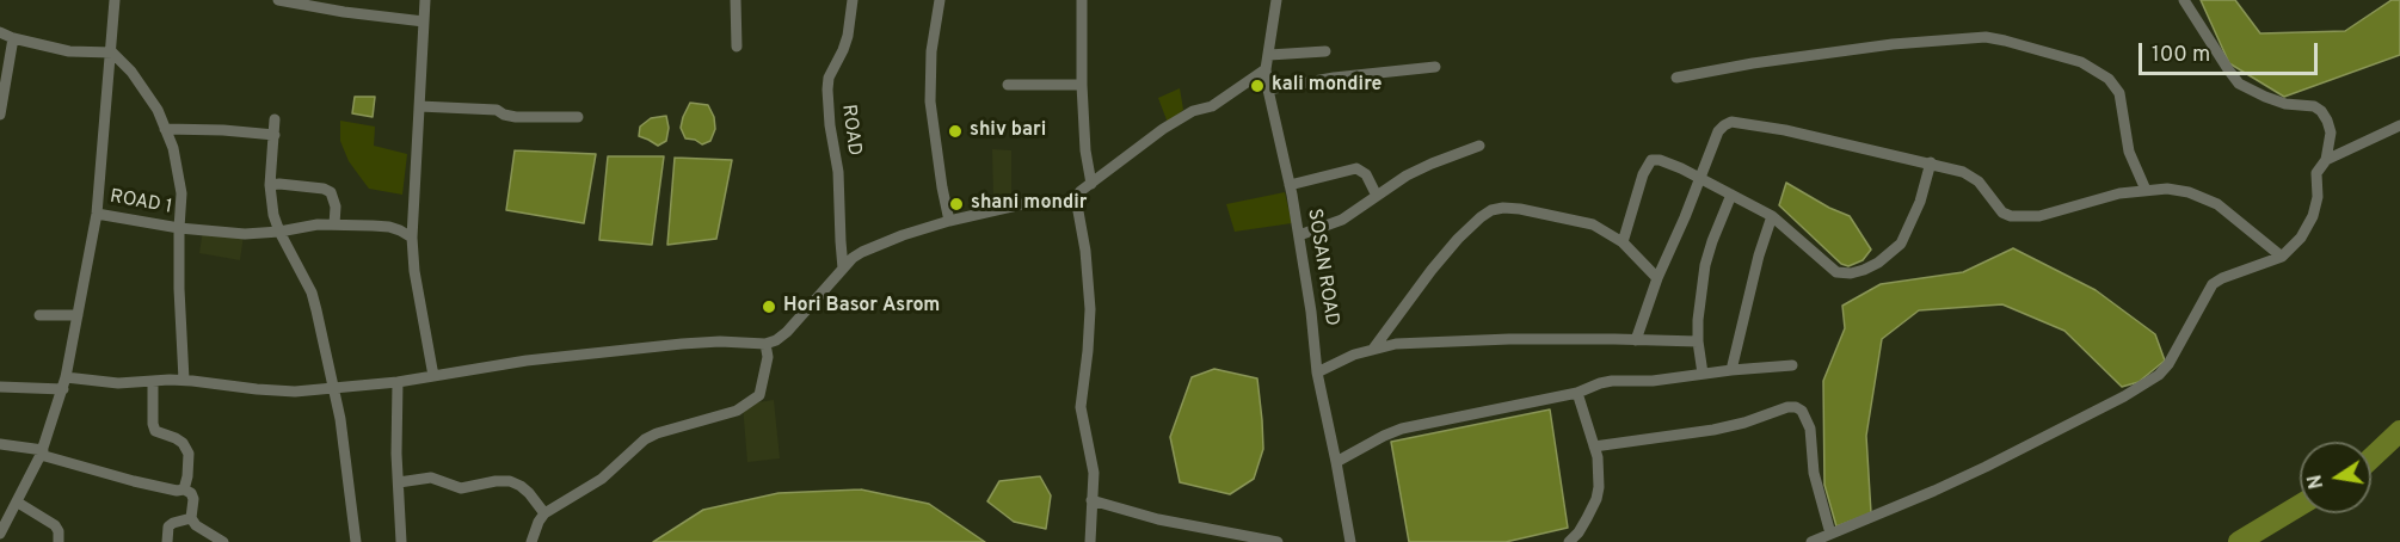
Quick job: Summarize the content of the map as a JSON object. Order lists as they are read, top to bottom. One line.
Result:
{"streets":{"street":["ROAD","ROAD 1","SOSAN ROAD"]},"places":["kali mondire","shiv bari","shani mondir","Hori Basor Asrom"],"scale_bar":"100 m","north":"left"}
